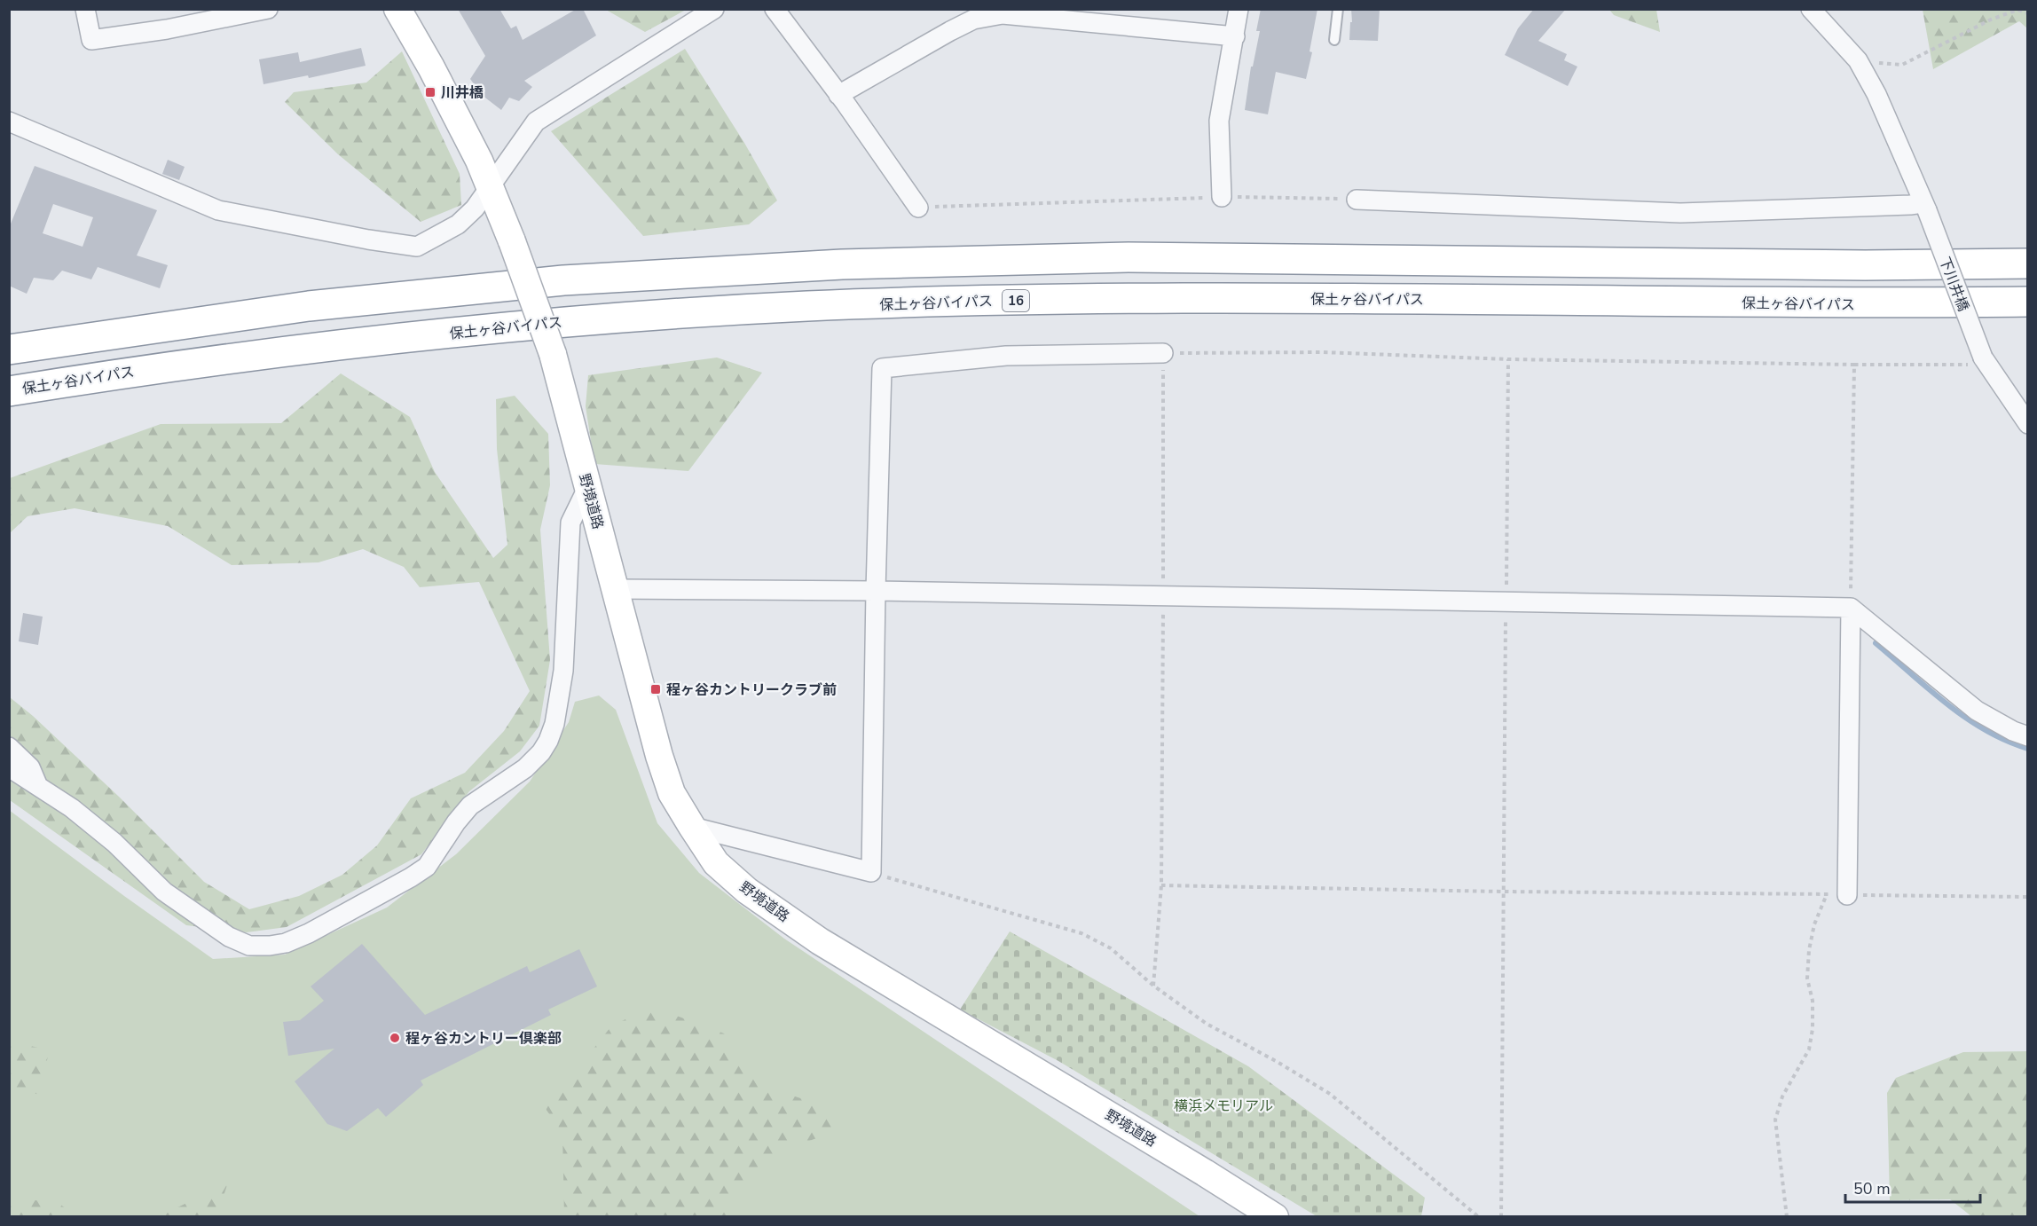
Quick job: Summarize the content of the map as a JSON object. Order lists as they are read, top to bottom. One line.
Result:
{"streets":{"highway":["保土ヶ谷バイパス","16"],"street":["下川井橋","野境道路"]},"parks":["横浜メモリアル"],"places":{"transit":["川井橋","程ヶ谷カントリークラブ前"],"other":["程ヶ谷カントリー倶楽部"]},"scale_bar":"50 m"}
